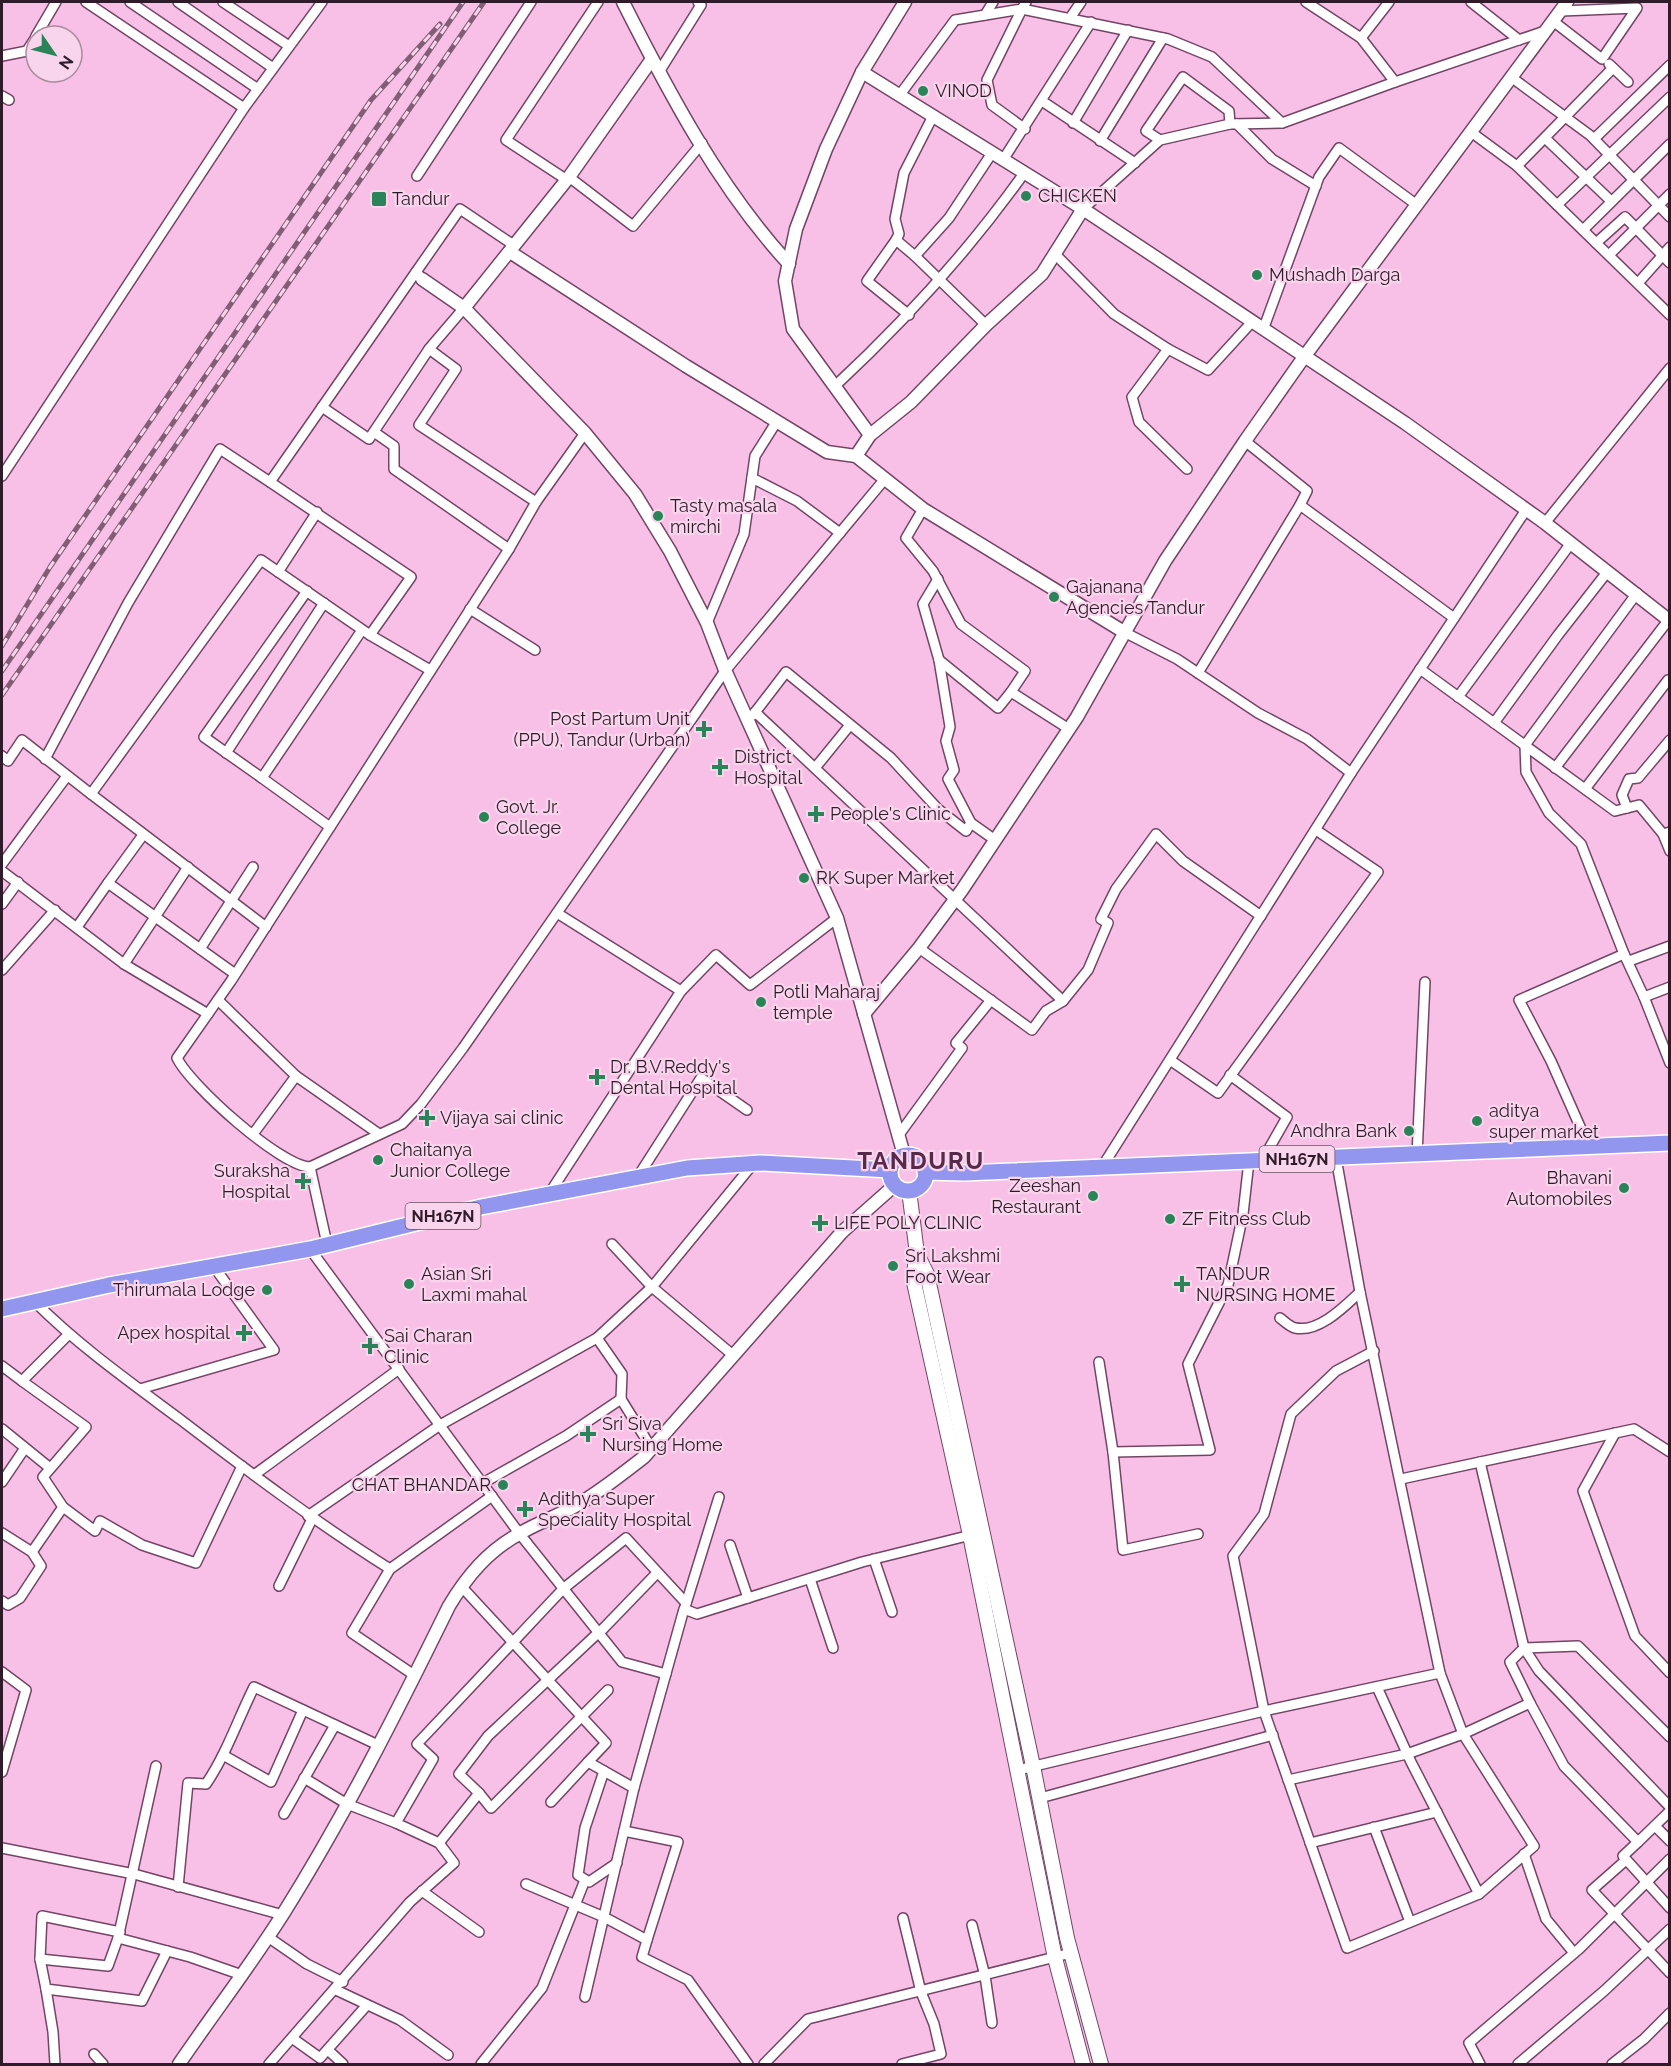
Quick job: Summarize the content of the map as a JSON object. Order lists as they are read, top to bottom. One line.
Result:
{"streets":{"highway":["NH167N"]},"districts":["TANDURU"],"places":{"other":["VINOD","CHICKEN","Mushadh Darga","Tasty masala mirchi","Gajanana Agencies Tandur","Govt. Jr. College","RK Super Market","Potli Maharaj temple","aditya super market","Andhra Bank","Chaitanya Junior College","Bhavani Automobiles","Zeeshan Restaurant","ZF Fitness Club","Sri Lakshmi Foot Wear","Asian Sri Laxmi mahal","Thirumala Lodge","CHAT BHANDAR"],"transit":["Tandur"],"health":["Post Partum Unit (PPU), Tandur (Urban)","District Hospital","People's Clinic","Dr. B.V.Reddy's Dental Hospital","Vijaya sai clinic","Suraksha Hospital","LIFE POLY CLINIC","TANDUR NURSING HOME","Apex hospital","Sai Charan Clinic","Sri Siva Nursing Home","Adithya Super Speciality Hospital"]},"north":"bottom right"}
